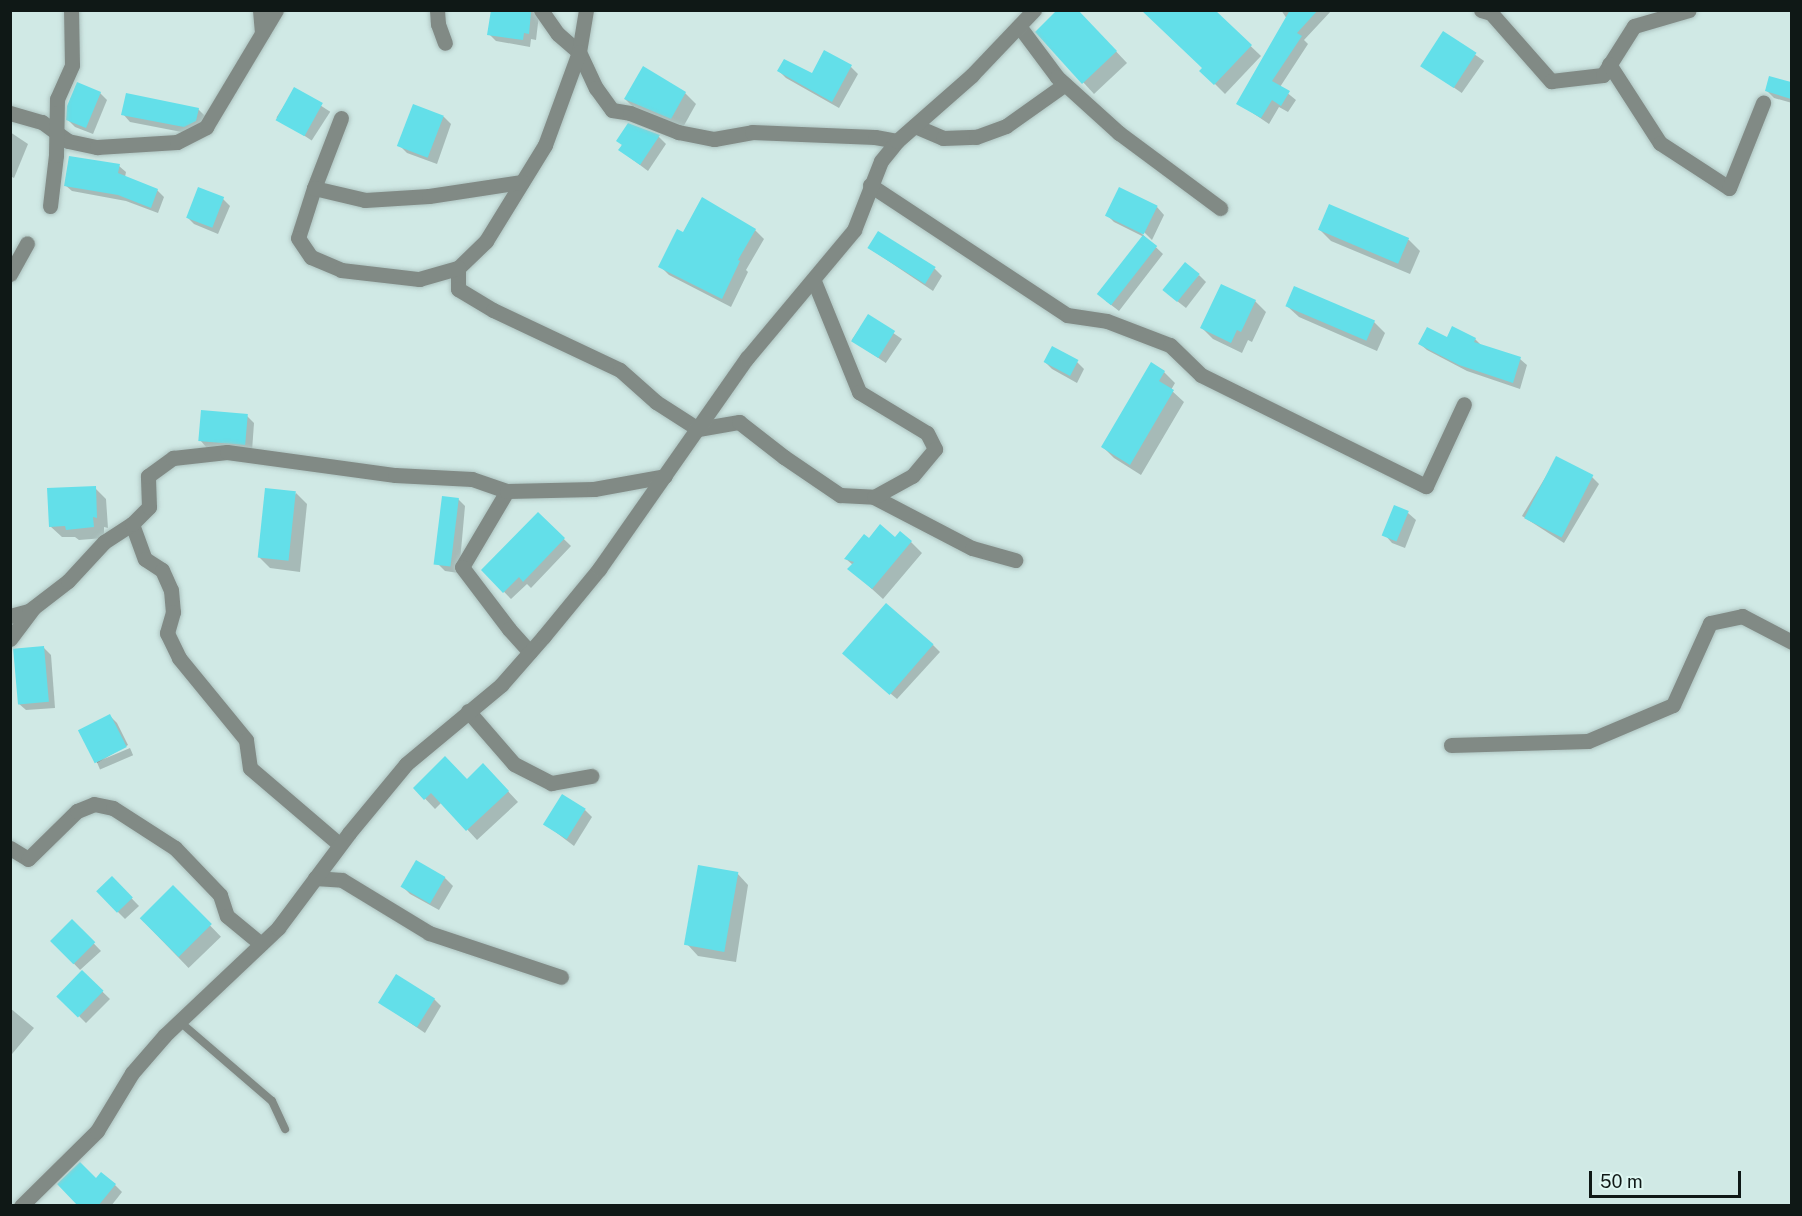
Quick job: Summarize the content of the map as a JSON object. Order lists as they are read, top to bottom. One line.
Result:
{"scale_bar":"50 m"}
